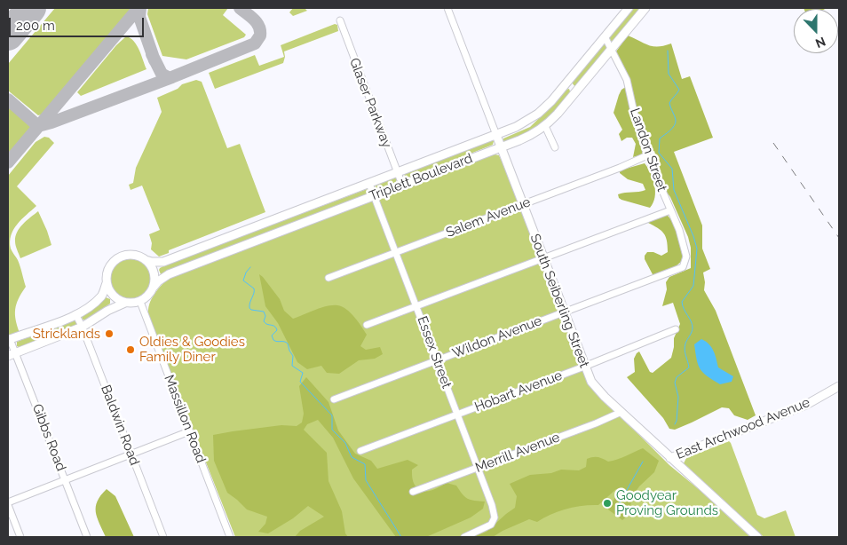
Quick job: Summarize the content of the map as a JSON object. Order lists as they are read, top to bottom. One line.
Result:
{"streets":{"main road":["Triplett Boulevard","South Seiberling Street","East Archwood Avenue"],"street":["Glaser Parkway","Landon Street","Salem Avenue","Wildon Avenue","Essex Street","Hobart Avenue","Massillon Road","Baldwin Road","Gibbs Road","Merrill Avenue"]},"crossings":[["Glaser Parkway","Triplett Boulevard"],["Landon Street","Triplett Boulevard"],["Landon Street","Salem Avenue"],["Landon Street","Wildon Avenue"],["Triplett Boulevard","South Seiberling Street"],["Triplett Boulevard","Essex Street"],["Triplett Boulevard","Massillon Road"],["Salem Avenue","South Seiberling Street"],["Salem Avenue","Essex Street"],["South Seiberling Street","Wildon Avenue"],["South Seiberling Street","Hobart Avenue"],["South Seiberling Street","East Archwood Avenue"],["South Seiberling Street","Merrill Avenue"],["Wildon Avenue","Essex Street"],["Essex Street","Hobart Avenue"],["Essex Street","Merrill Avenue"]],"places":["Stricklands","Oldies & Goodies Family Diner","Goodyear Proving Grounds"],"scale_bar":"200 m","north":"bottom"}
